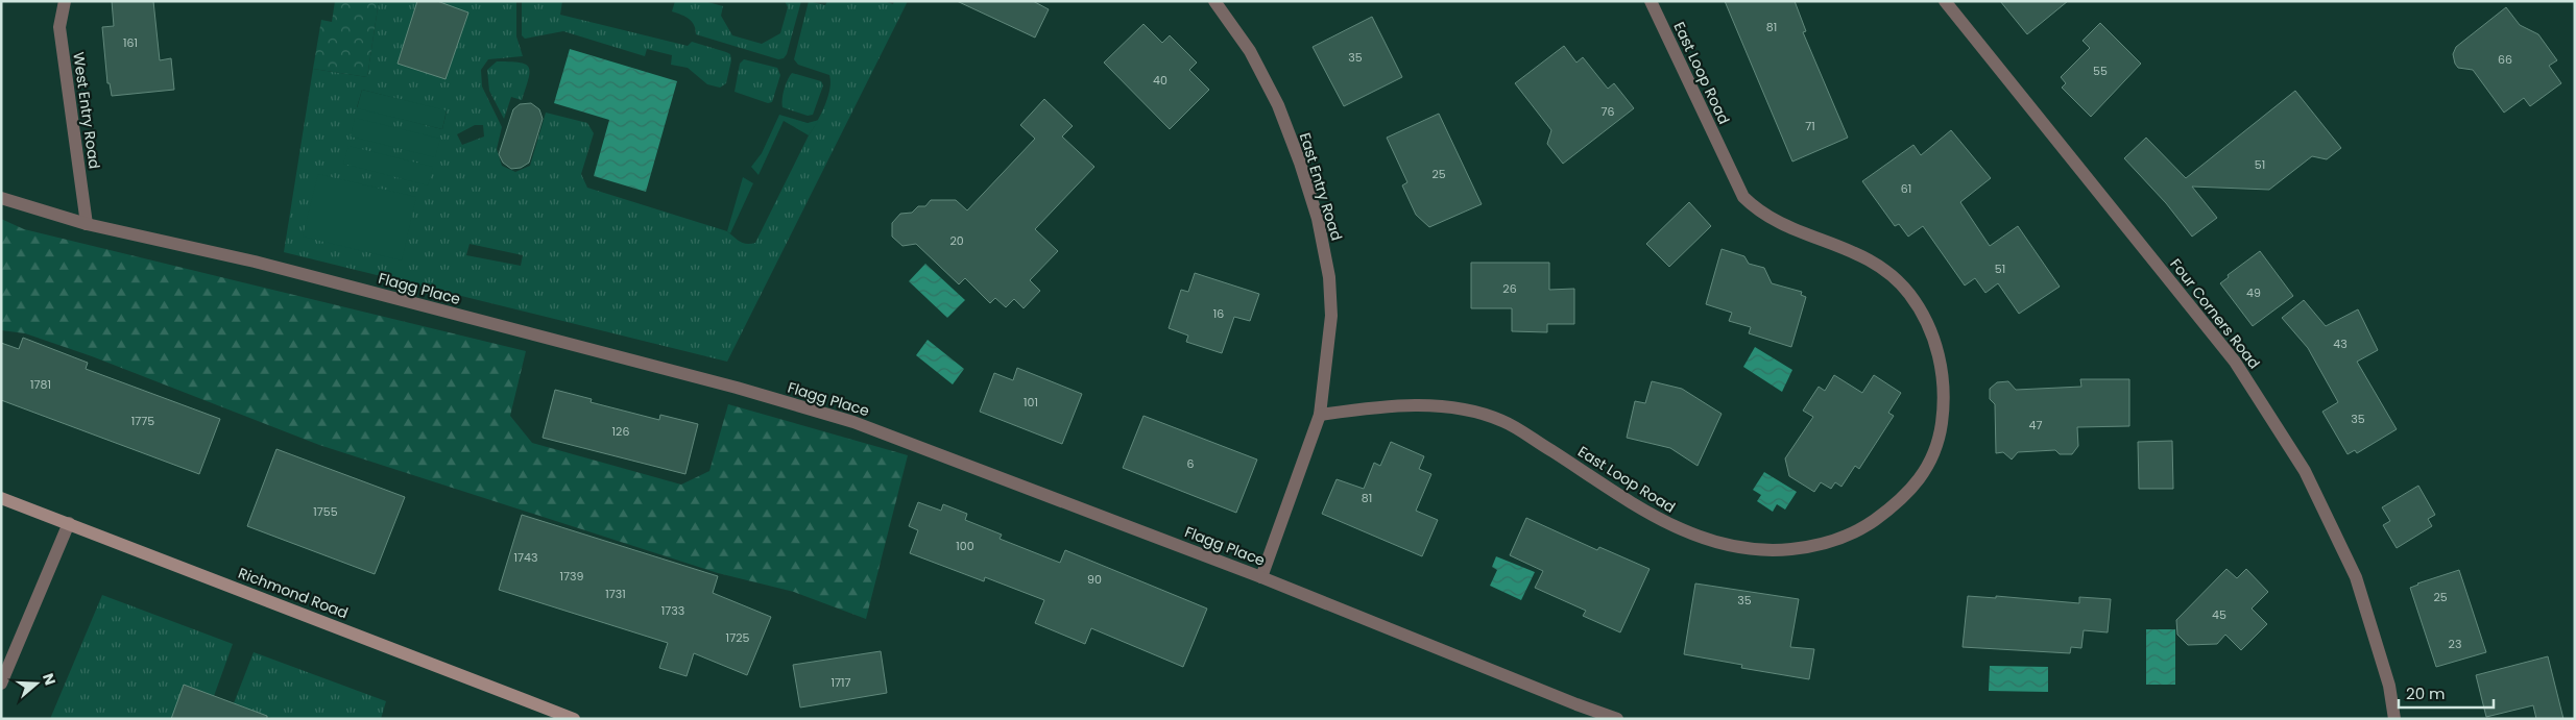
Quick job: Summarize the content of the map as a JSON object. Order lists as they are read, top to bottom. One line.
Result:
{"streets":{"main road":["Richmond Road"],"street":["East Loop Road","West Entry Road","East Entry Road","Flagg Place","Four Corners Road"]},"crossings":[["East Loop Road","East Entry Road"],["West Entry Road","Flagg Place"],["East Entry Road","Flagg Place"]],"house_numbers":["81","161","35","66","55","40","76","71","51","25","61","20","51","26","49","16","43","1781","101","35","1775","47","126","6","81","1755","100","1743","1739","90","1731","25","35","1733","45","1725","23","1717"],"scale_bar":"20 m","north":"right"}
